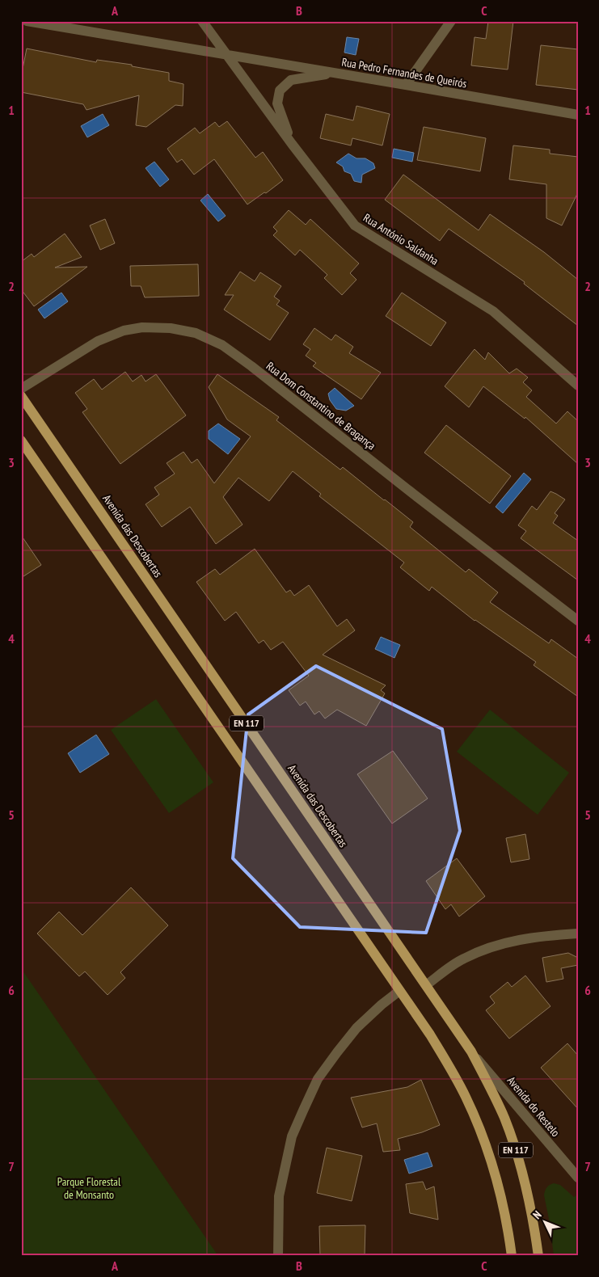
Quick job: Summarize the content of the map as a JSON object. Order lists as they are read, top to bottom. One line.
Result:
{"streets":{"main road":["Avenida das Descobertas","EN 117"],"street":["Rua Pedro Fernandes de Queirós","Rua António Saldanha","Rua Dom Constantino de Bragança","Avenida do Restelo"]},"crossings":[["Rua Pedro Fernandes de Queirós","Rua António Saldanha"],["Avenida das Descobertas","Avenida do Restelo"]],"parks":["Parque Florestal de Monsanto"],"north":"top left","grid":{"columns":["A","B","C"],"rows":["1","2","3","4","5","6","7"]}}
